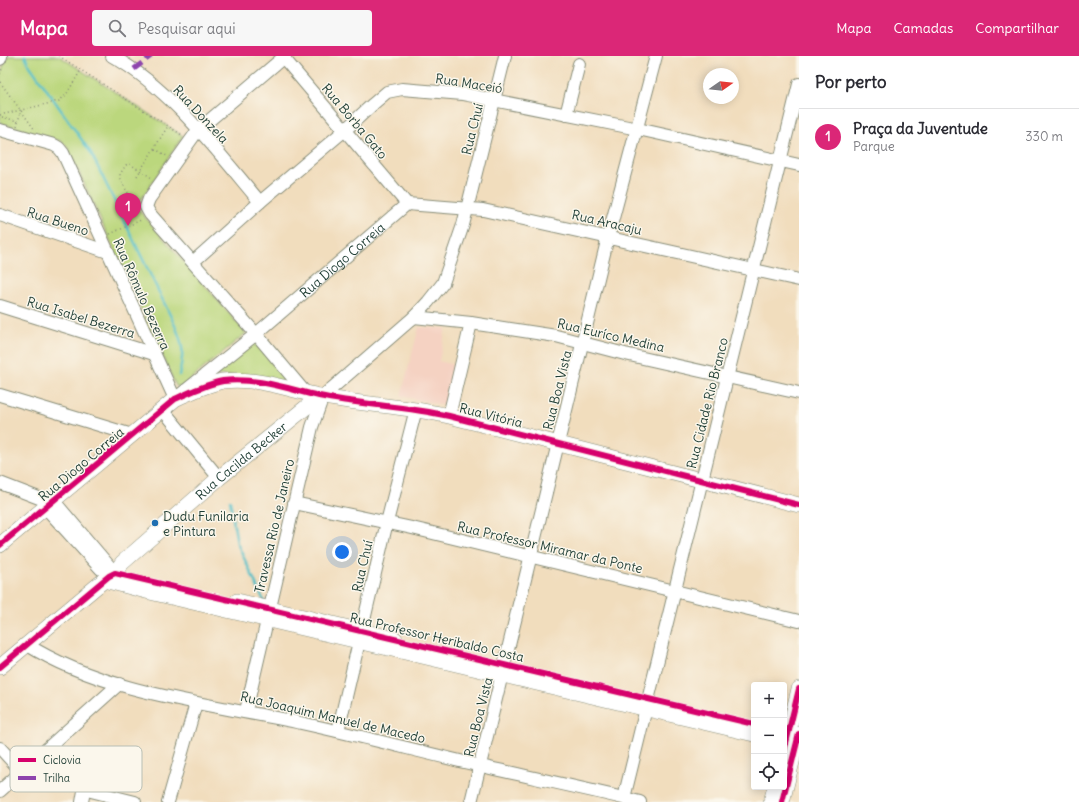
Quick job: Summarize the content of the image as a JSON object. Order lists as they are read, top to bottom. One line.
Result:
{"streets":{"main road":["Rua Diogo Correia","Rua Vitória","Rua Cacilda Becker","Rua Professor Heribaldo Costa"],"street":["Rua Maceió","Rua Donzela","Rua Borba Gato","Rua Chuí","Rua Bueno","Rua Aracaju","Rua Rômulo Bezerra","Rua Isabel Bezerra","Rua Euríco Medina","Rua Boa Vista","Rua Cidade Rio Branco","Travessa Rio de Janeiro","Rua Professor Miramar da Ponte","Rua Joaquim Manuel de Macedo"]},"crossings":[["Rua Maceió","Rua Donzela"],["Rua Maceió","Rua Borba Gato"],["Rua Maceió","Rua Chuí"],["Rua Maceió","Rua Boa Vista"],["Rua Maceió","Rua Cidade Rio Branco"],["Rua Borba Gato","Rua Aracaju"],["Rua Borba Gato","Rua Diogo Correia"],["Rua Chuí","Rua Aracaju"],["Rua Chuí","Rua Vitória"],["Rua Chuí","Rua Cacilda Becker"],["Rua Chuí","Rua Professor Miramar da Ponte"],["Rua Chuí","Rua Professor Heribaldo Costa"],["Rua Chuí","Rua Joaquim Manuel de Macedo"],["Rua Bueno","Rua Rômulo Bezerra"],["Rua Aracaju","Rua Diogo Correia"],["Rua Aracaju","Rua Boa Vista"],["Rua Aracaju","Rua Cidade Rio Branco"],["Rua Aracaju","Rua Cacilda Becker"],["Rua Diogo Correia","Rua Rômulo Bezerra"],["Rua Diogo Correia","Rua Vitória"],["Rua Rômulo Bezerra","Rua Isabel Bezerra"],["Rua Rômulo Bezerra","Rua Vitória"],["Rua Euríco Medina","Rua Boa Vista"],["Rua Euríco Medina","Rua Cidade Rio Branco"],["Rua Euríco Medina","Rua Cacilda Becker"],["Rua Boa Vista","Rua Vitória"],["Rua Boa Vista","Rua Professor Miramar da Ponte"],["Rua Boa Vista","Rua Professor Heribaldo Costa"],["Rua Boa Vista","Rua Joaquim Manuel de Macedo"],["Rua Cidade Rio Branco","Rua Vitória"],["Rua Cidade Rio Branco","Rua Professor Miramar da Ponte"],["Rua Cidade Rio Branco","Rua Professor Heribaldo Costa"],["Rua Cidade Rio Branco","Rua Joaquim Manuel de Macedo"],["Rua Vitória","Rua Cacilda Becker"],["Rua Vitória","Travessa Rio de Janeiro"],["Rua Cacilda Becker","Travessa Rio de Janeiro"],["Rua Cacilda Becker","Rua Professor Heribaldo Costa"],["Rua Cacilda Becker","Rua Joaquim Manuel de Macedo"],["Travessa Rio de Janeiro","Rua Professor Miramar da Ponte"],["Travessa Rio de Janeiro","Rua Professor Heribaldo Costa"],["Travessa Rio de Janeiro","Rua Joaquim Manuel de Macedo"]],"places":["Dudu Funilaria e Pintura"],"legend":["Ciclovia","Trilha"],"north":"right","page":{"header":"Mapa","search":"Pesquisar aqui","nav":["Mapa","Camadas","Compartilhar"],"heading":"Por perto","list":[{"mark":"1","name":"Praça da Juventude","note":"Parque","value":"330 m"}],"pins":"1","map_buttons":["+","−"]}}
